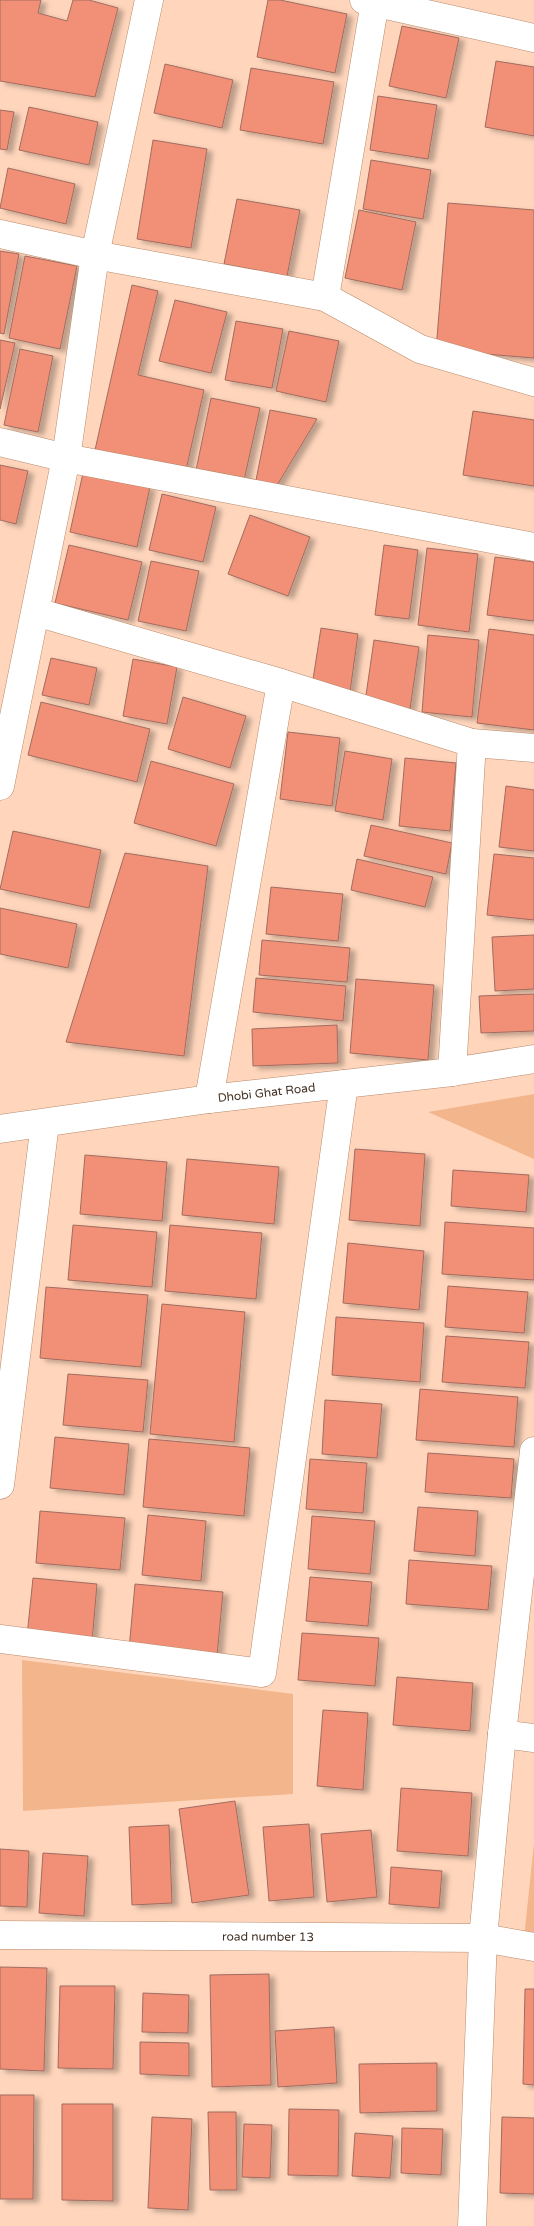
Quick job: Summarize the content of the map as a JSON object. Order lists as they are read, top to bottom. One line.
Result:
{"streets":{"street":["Dhobi Ghat Road","road number 13"]}}
